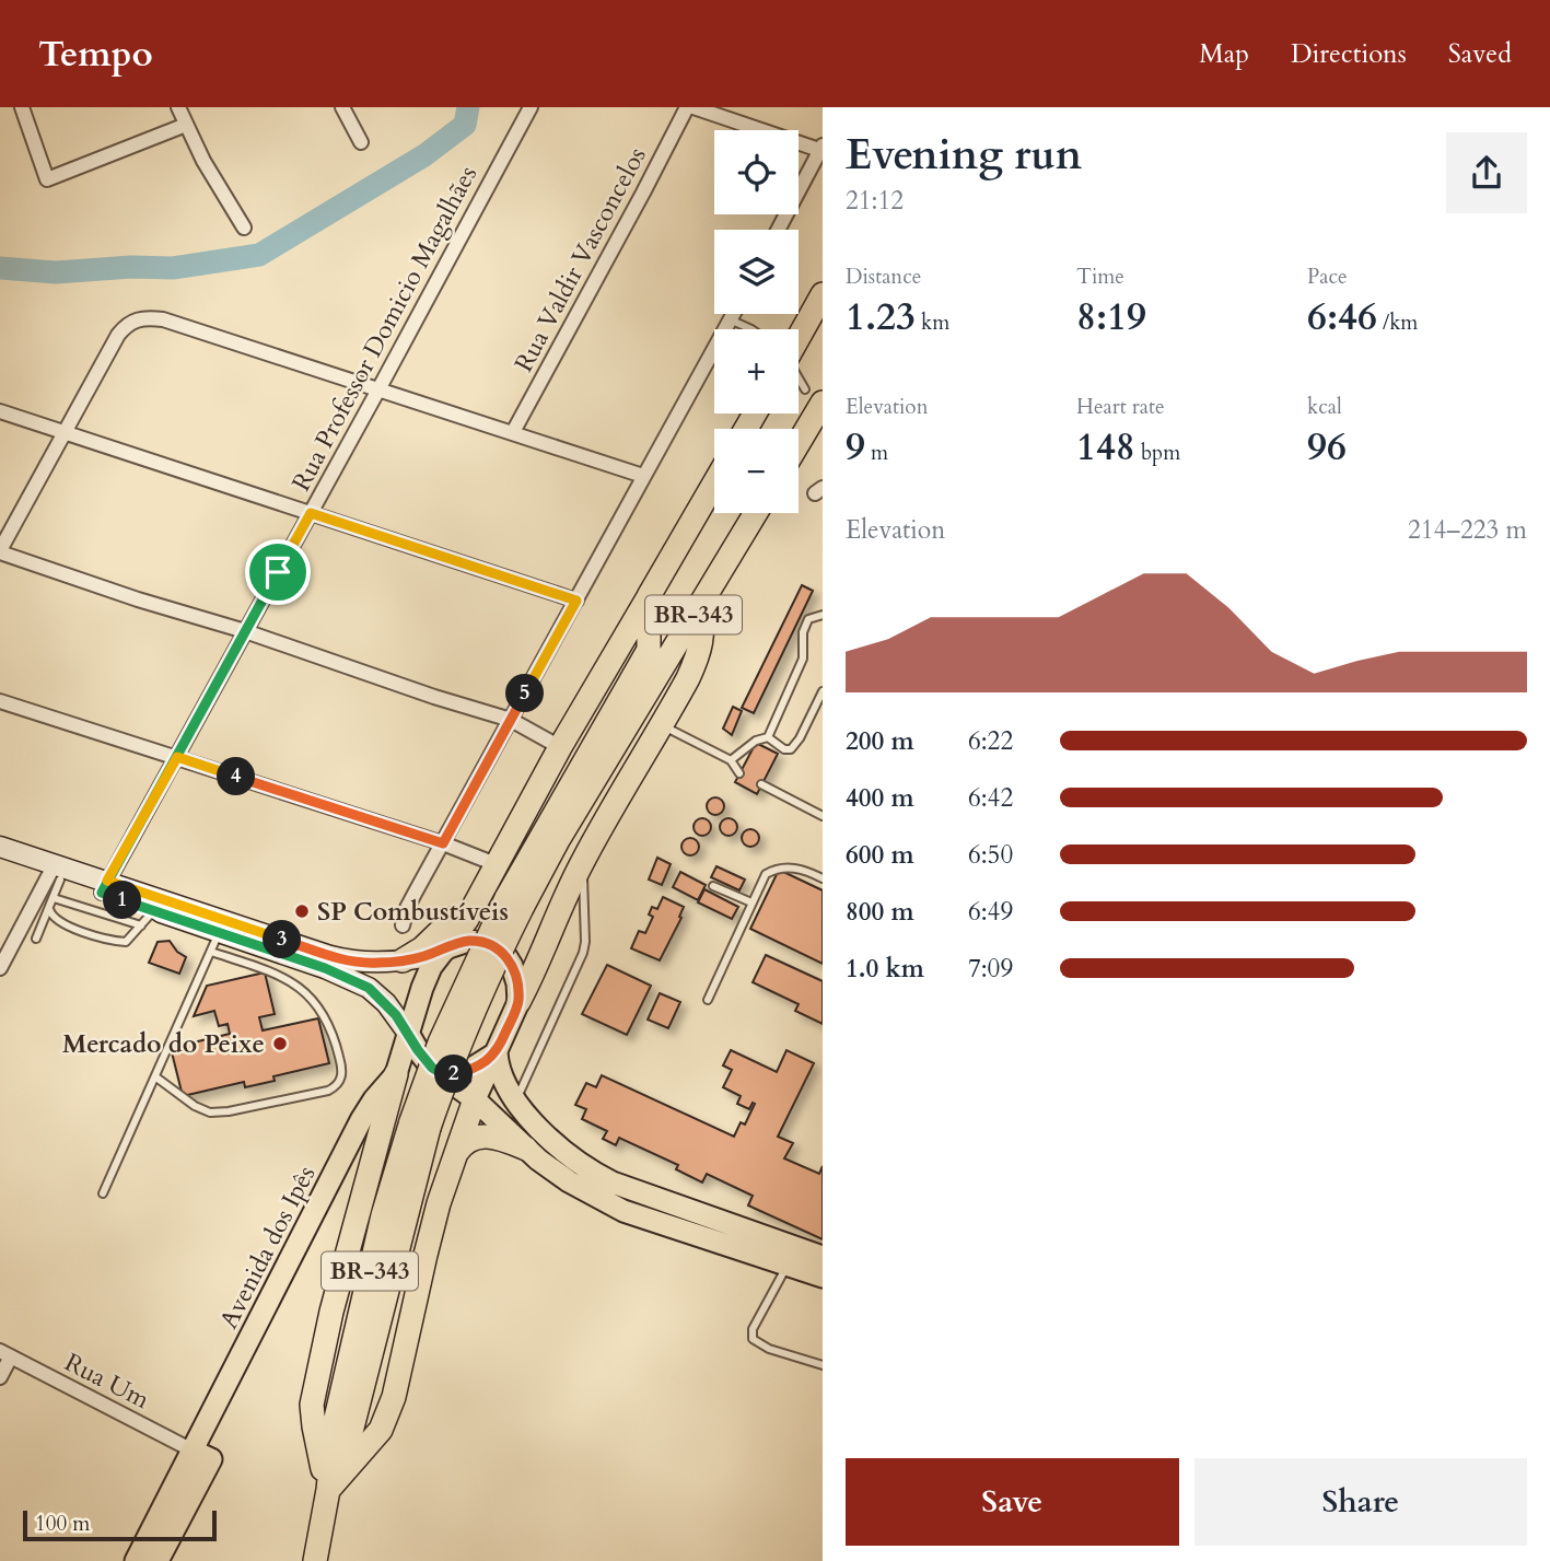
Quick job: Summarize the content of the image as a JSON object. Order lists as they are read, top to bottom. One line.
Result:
{"streets":{"highway":["BR-343"],"main road":["Avenida dos Ipês"],"street":["Rua Valdir Vasconcelos","Rua Professor Domicio Magalhães","Rua Um"]},"crossings":[["Avenida dos Ipês","Rua Um"]],"places":["SP Combustíveis","Mercado do Peixe"],"scale_bar":"100 m","page":{"header":"Tempo","nav":["Map","Directions","Saved"],"heading":["Evening run","21:12"],"map_buttons":["+","−"],"stats":[["Distance","1.23 km"],["Time","8:19"],["Pace","6:46 /km"],["Elevation","9 m"],["Heart rate","148 bpm"],["kcal","96"]],"chart":["Elevation","214–223 m"],"pins":["5","4","1","3","2"],"list":[{"name":"200 m","note":"6:22"},{"name":"400 m","note":"6:42"},{"name":"600 m","note":"6:50"},{"name":"800 m","note":"6:49"},{"name":"1.0 km","note":"7:09"}],"buttons":["Save","Share"],"scale":"100 m"}}
